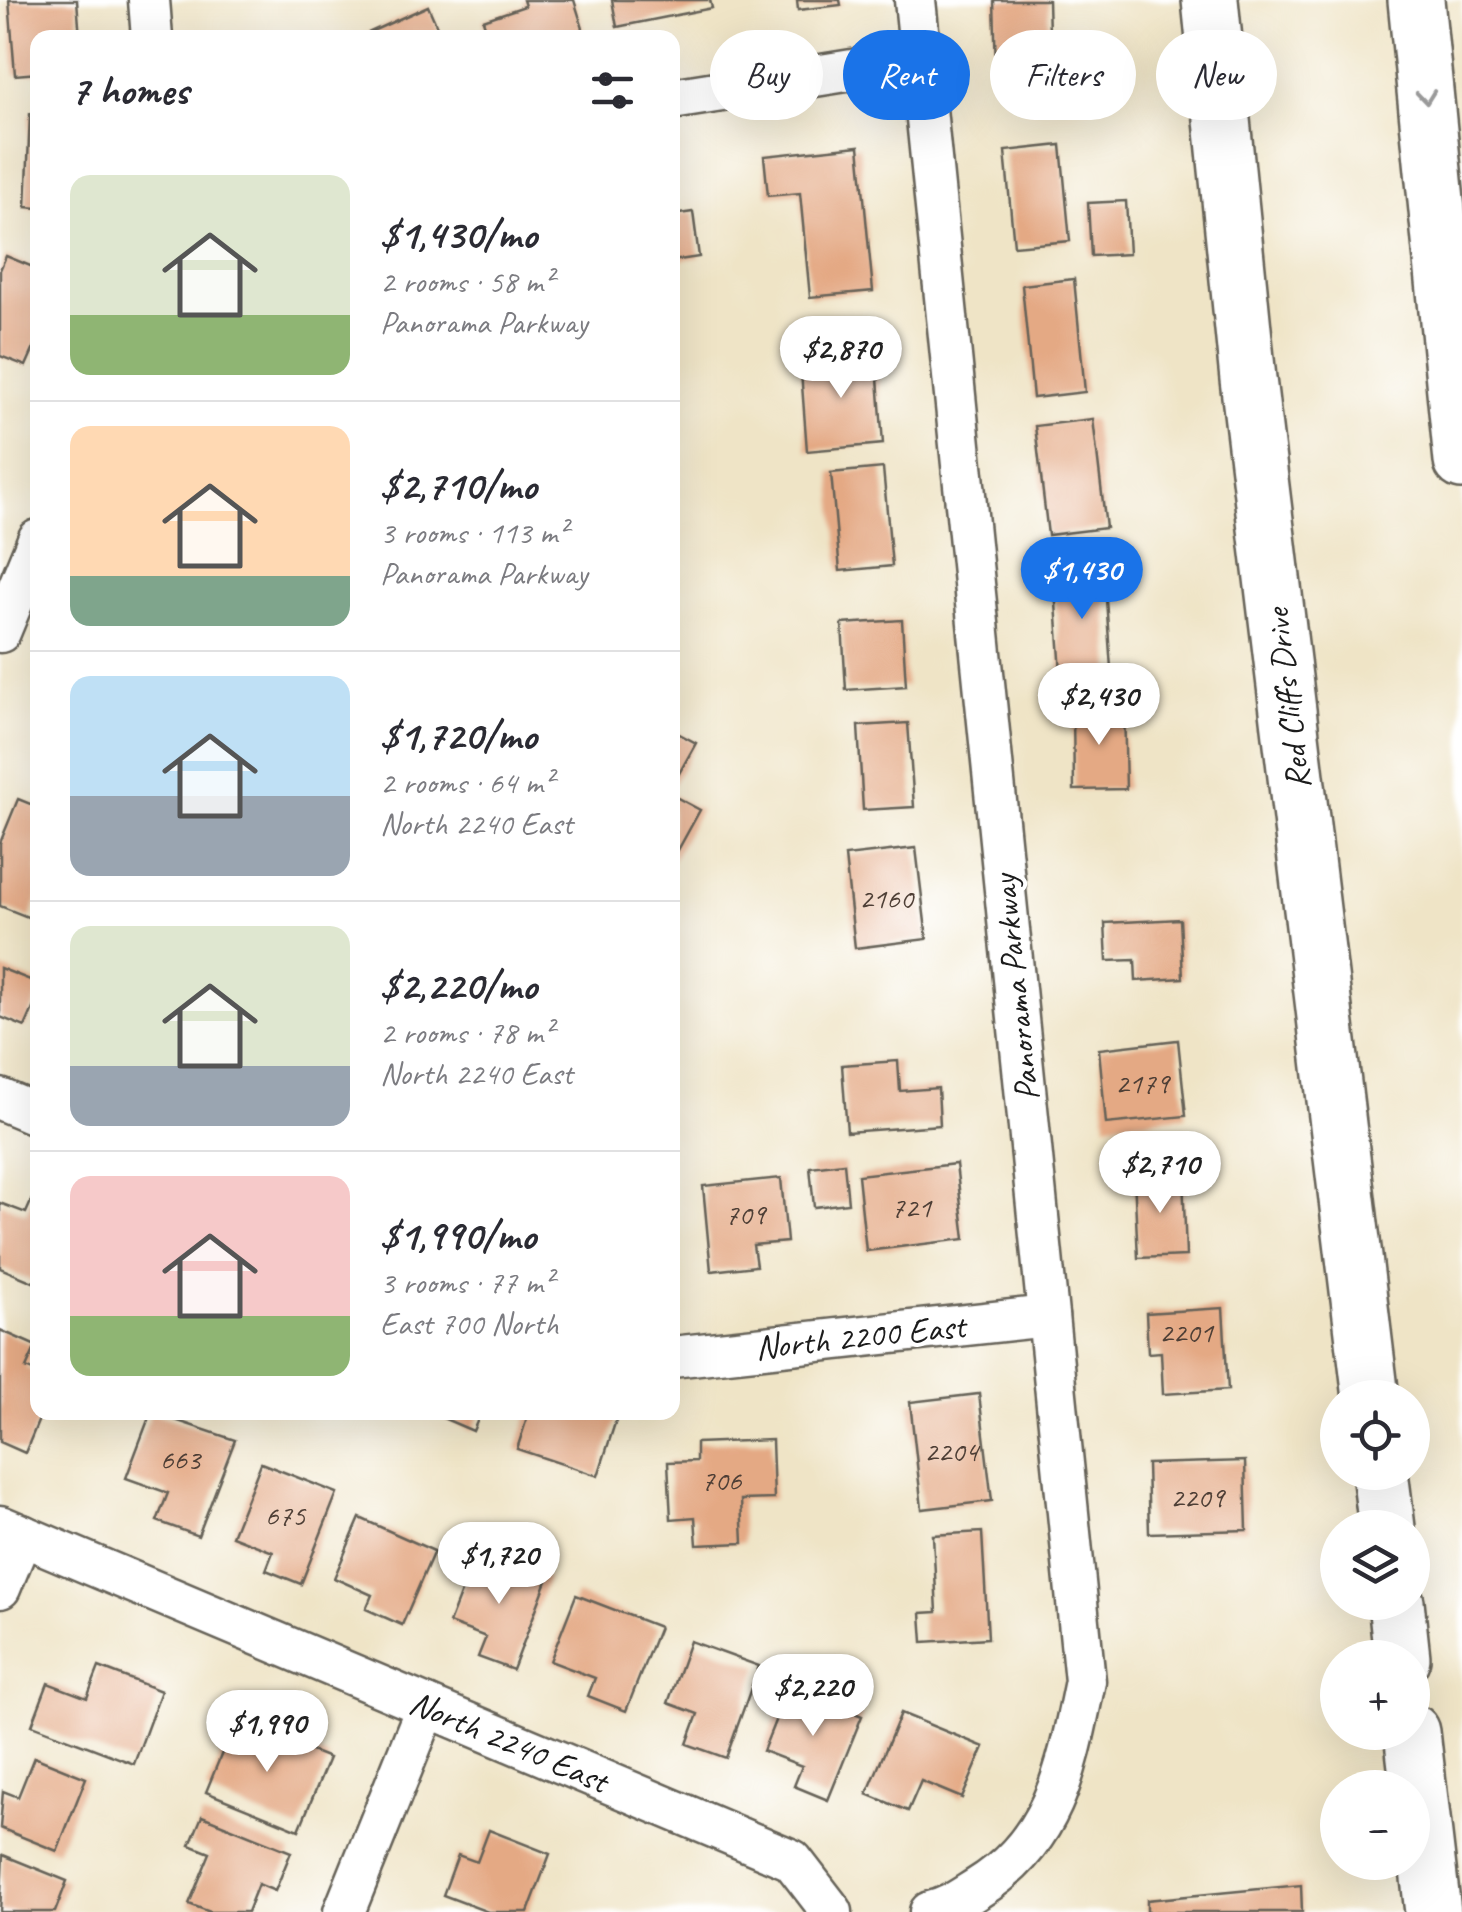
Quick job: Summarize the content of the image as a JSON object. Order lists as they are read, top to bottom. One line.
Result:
{"streets":{"main road":["Red Cliffs Drive"],"street":["Panorama Parkway","North 2200 East","North 2240 East"]},"crossings":[["Panorama Parkway","North 2200 East"]],"house_numbers":["2160","2179","721","709","2201","2204","663","706","2209","675"],"page":{"chip":["Buy","Rent","Filters","New"],"heading":"7 homes","list":[{"name":"$1,430/mo","note":"2 rooms · 58 m² · Panorama Parkway"},{"name":"$2,710/mo","note":"3 rooms · 113 m² · Panorama Parkway"},{"name":"$1,720/mo","note":"2 rooms · 64 m² · North 2240 East"},{"name":"$2,220/mo","note":"2 rooms · 78 m² · North 2240 East"},{"name":"$1,990/mo","note":"3 rooms · 77 m² · East 700 North"}],"price":["$2,870","$1,430","$2,430","$2,710","$1,720","$2,220","$1,990"],"map_buttons":["+","−"]}}
